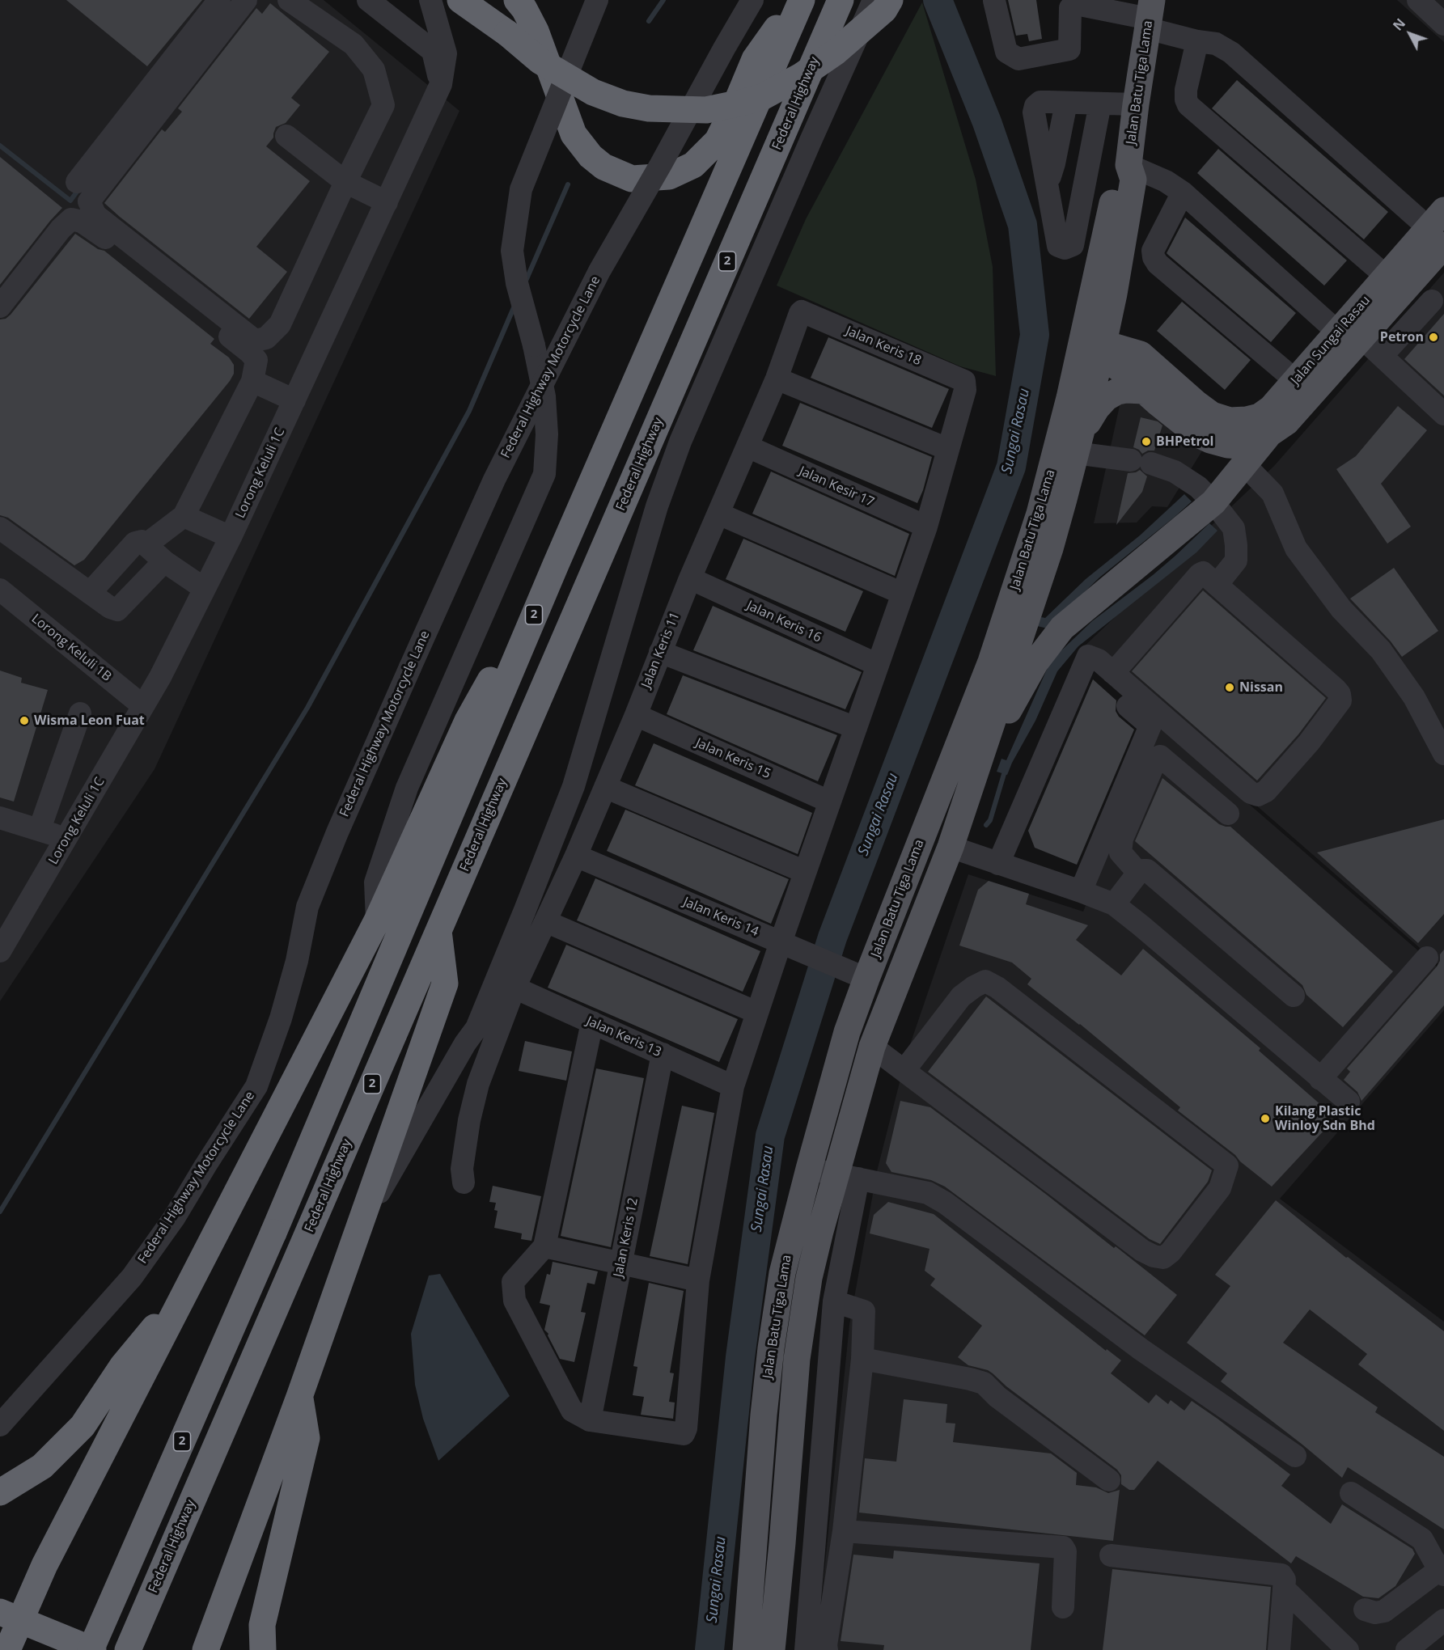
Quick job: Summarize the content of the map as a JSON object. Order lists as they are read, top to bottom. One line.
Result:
{"streets":{"highway":["Federal Highway","2"],"main road":["Jalan Batu Tiga Lama","Jalan Sungai Rasau"],"street":["Jalan Keris 18","Federal Highway Motorcycle Lane","Lorong Keluli 1C","Jalan Kesir 17","Jalan Keris 16","Lorong Keluli 1B","Jalan Keris 11","Jalan Keris 15","Jalan Keris 14","Jalan Keris 13","Jalan Keris 12"]},"crossings":[["Jalan Batu Tiga Lama","Jalan Keris 14"],["Jalan Keris 18","Jalan Keris 11"],["Lorong Keluli 1C","Lorong Keluli 1B"],["Jalan Kesir 17","Jalan Keris 11"],["Jalan Keris 16","Jalan Keris 11"],["Jalan Keris 11","Jalan Keris 15"],["Jalan Keris 11","Jalan Keris 14"],["Jalan Keris 11","Jalan Keris 13"],["Jalan Keris 13","Jalan Keris 12"]],"water":["Sungai Rasau"],"places":["Petron","BHPetrol","Nissan","Wisma Leon Fuat","Kilang Plastic Winloy Sdn Bhd"],"north":"top left"}
